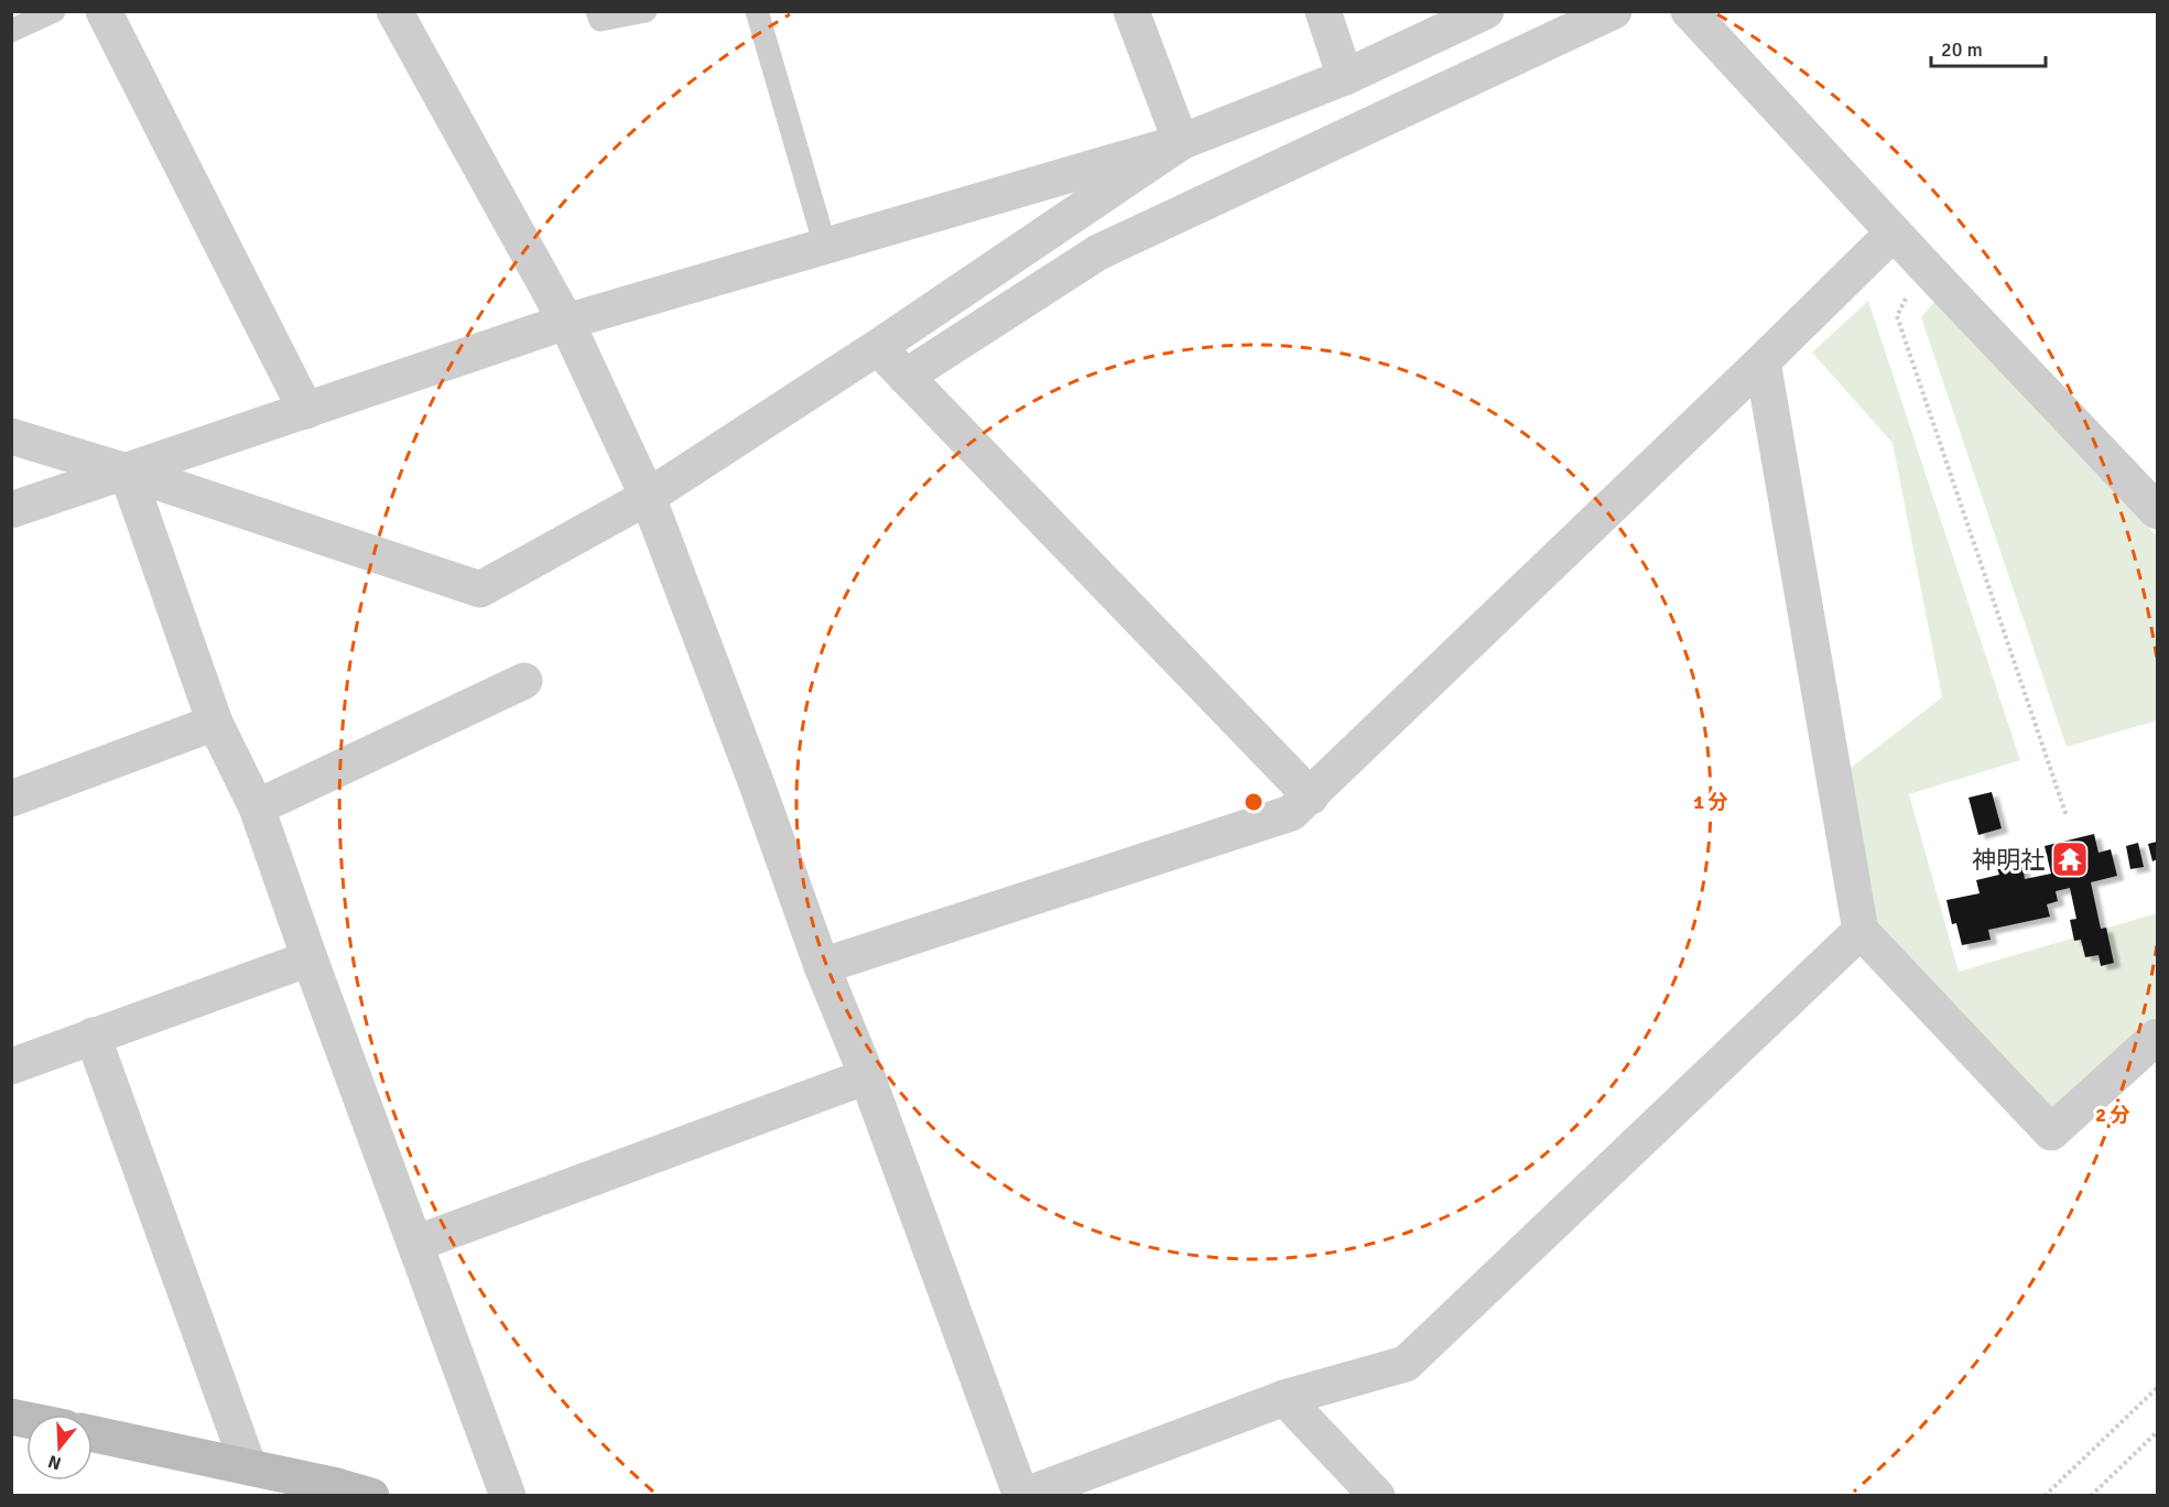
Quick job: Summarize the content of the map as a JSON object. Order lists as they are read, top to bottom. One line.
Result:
{"places":{"temple":["神明社"]},"scale_bar":"20 m","north":"bottom","rings":["1 分","2 分"]}
